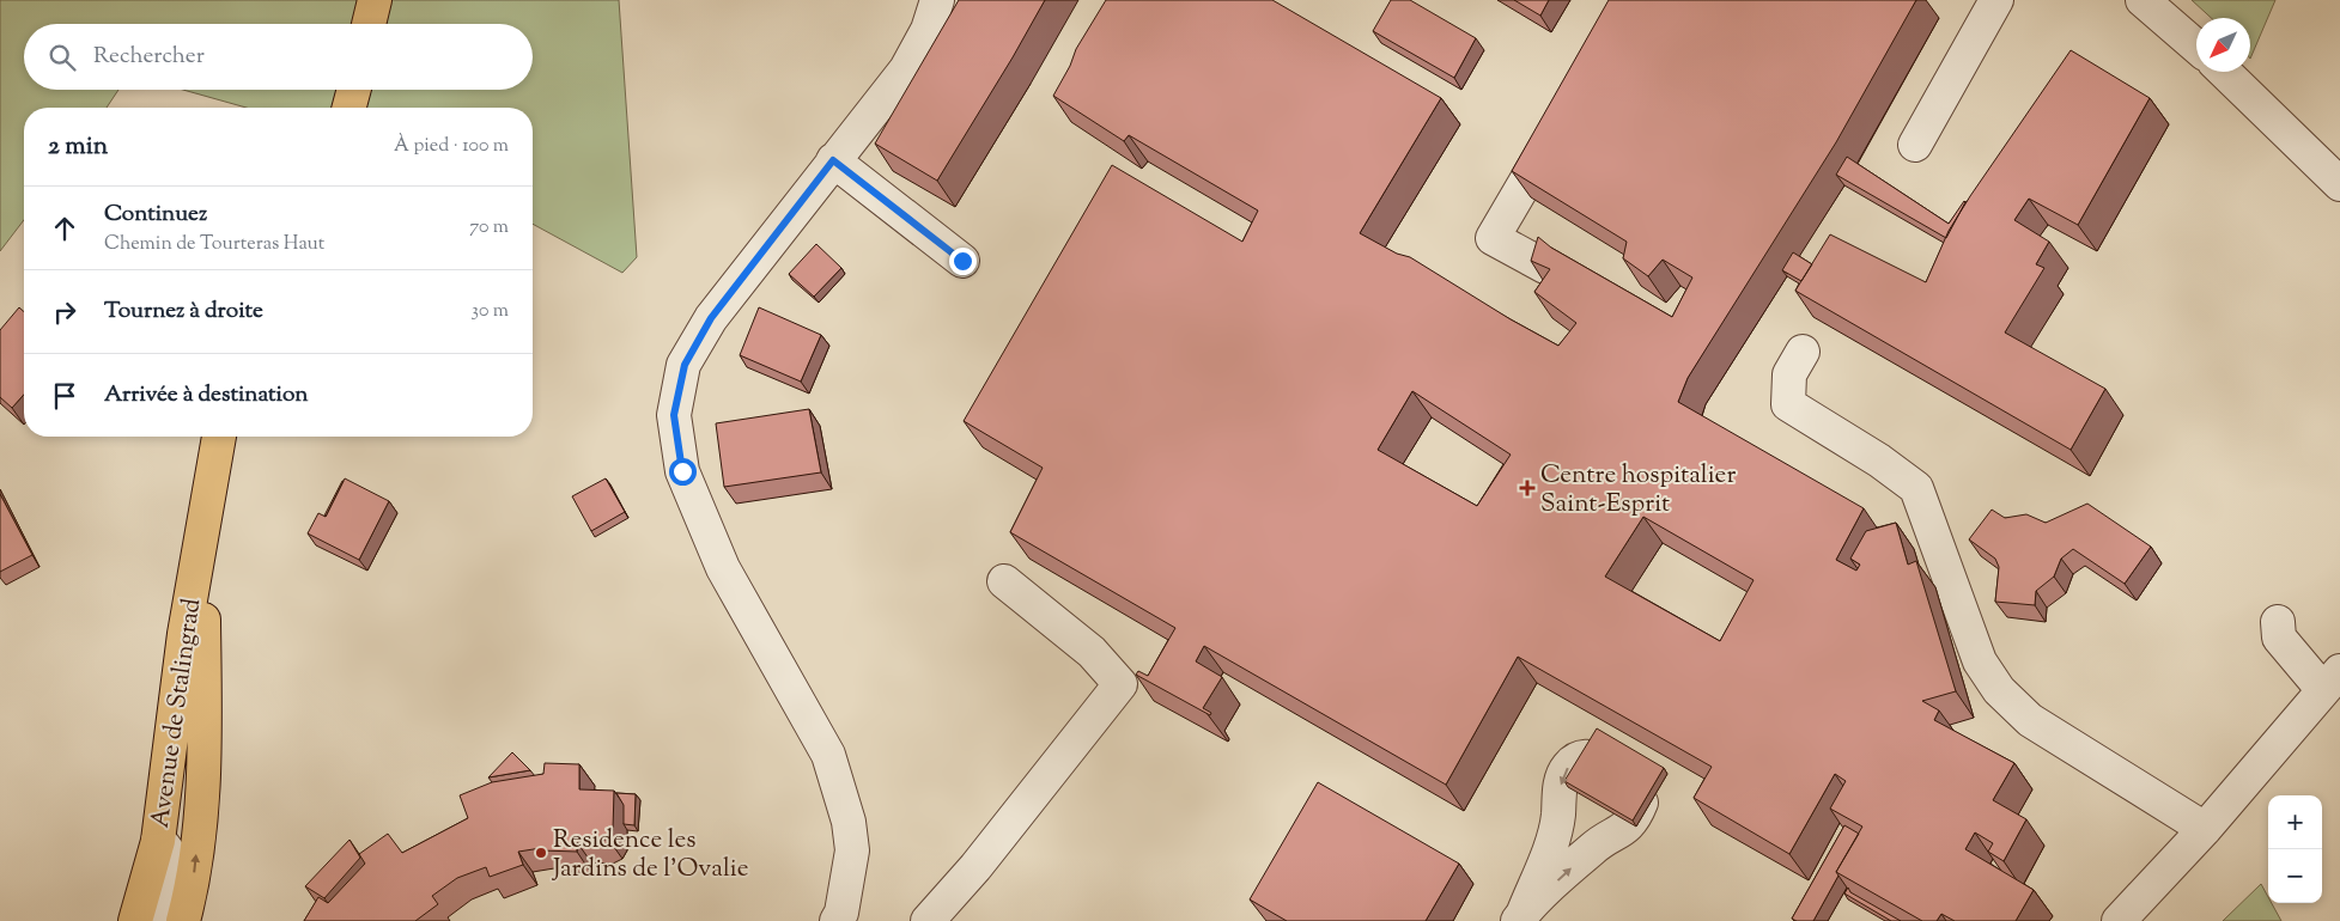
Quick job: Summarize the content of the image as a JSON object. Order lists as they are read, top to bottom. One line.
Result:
{"streets":{"main road":["Avenue de Stalingrad"]},"places":{"health":["Centre hospitalier Saint-Esprit"],"other":["Residence les Jardins de l'Ovalie"]},"north":"bottom left","page":{"search":"Rechercher","heading":["2 min","À pied · 100 m"],"list":[["Continuez","Chemin de Tourteras Haut","70 m"],["Tournez à droite","30 m"],"Arrivée à destination"],"map_buttons":["+","−"]}}
